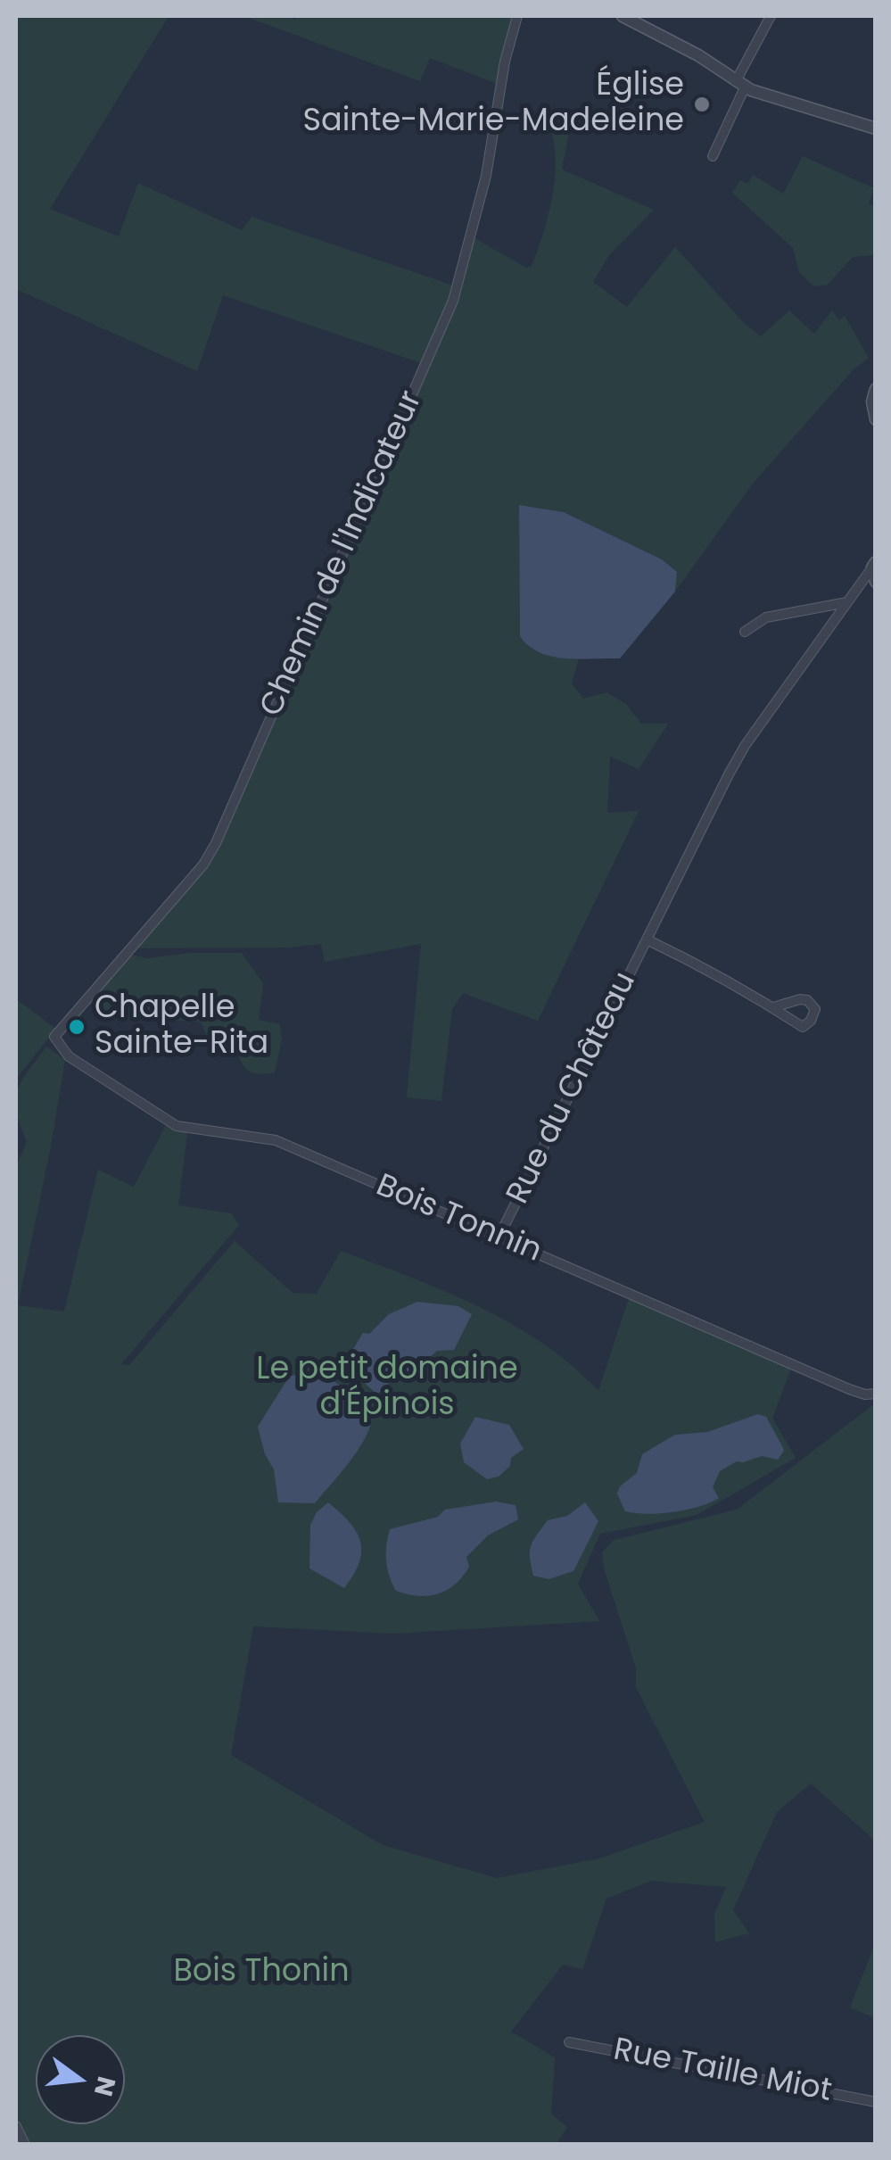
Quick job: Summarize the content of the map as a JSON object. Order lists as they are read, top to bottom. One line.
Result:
{"streets":{"street":["Chemin de l'Indicateur","Rue du Château","Bois Tonnin","Rue Taille Miot"]},"crossings":[["Chemin de l'Indicateur","Bois Tonnin"],["Rue du Château","Bois Tonnin"]],"parks":["Le petit domaine d'Épinois","Bois Thonin"],"places":["Église Sainte-Marie-Madeleine","Chapelle Sainte-Rita"],"north":"right"}
